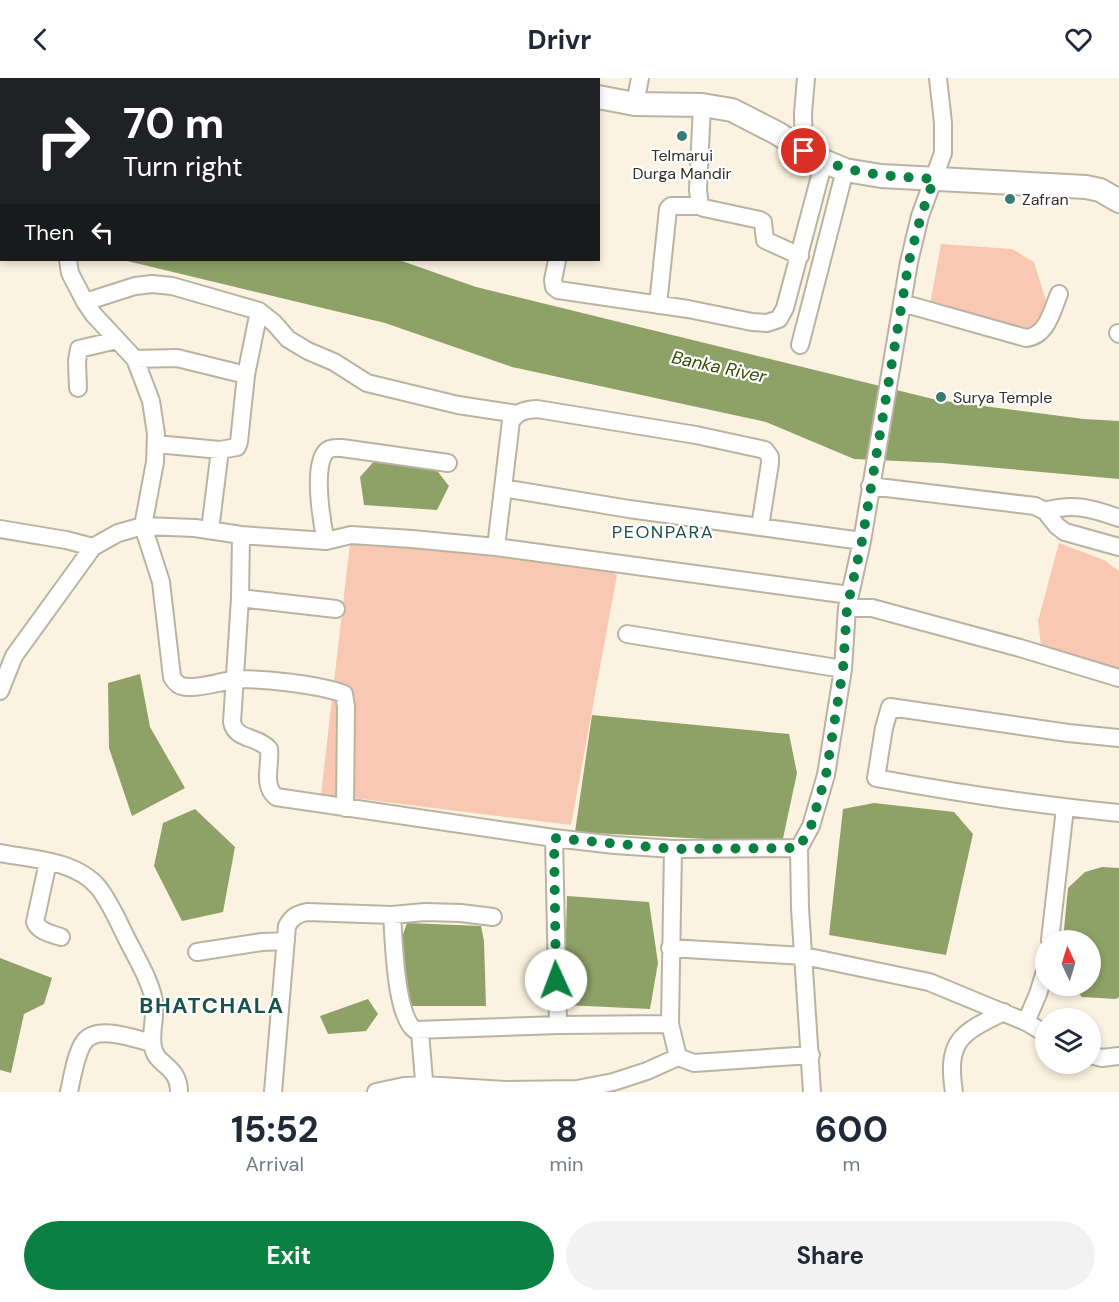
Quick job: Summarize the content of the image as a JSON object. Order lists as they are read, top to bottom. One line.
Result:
{"districts":["PEONPARA","BHATCHALA"],"water":["Banka River"],"places":["Telmarui Durga Mandir","Zafran","Surya Temple"],"north":"top","page":{"header":"Drivr","turn":["70 m","Turn right"],"then":"Then","eta":["15:52","Arrival","8","min","600","m"],"buttons":["Exit","Share"]}}
